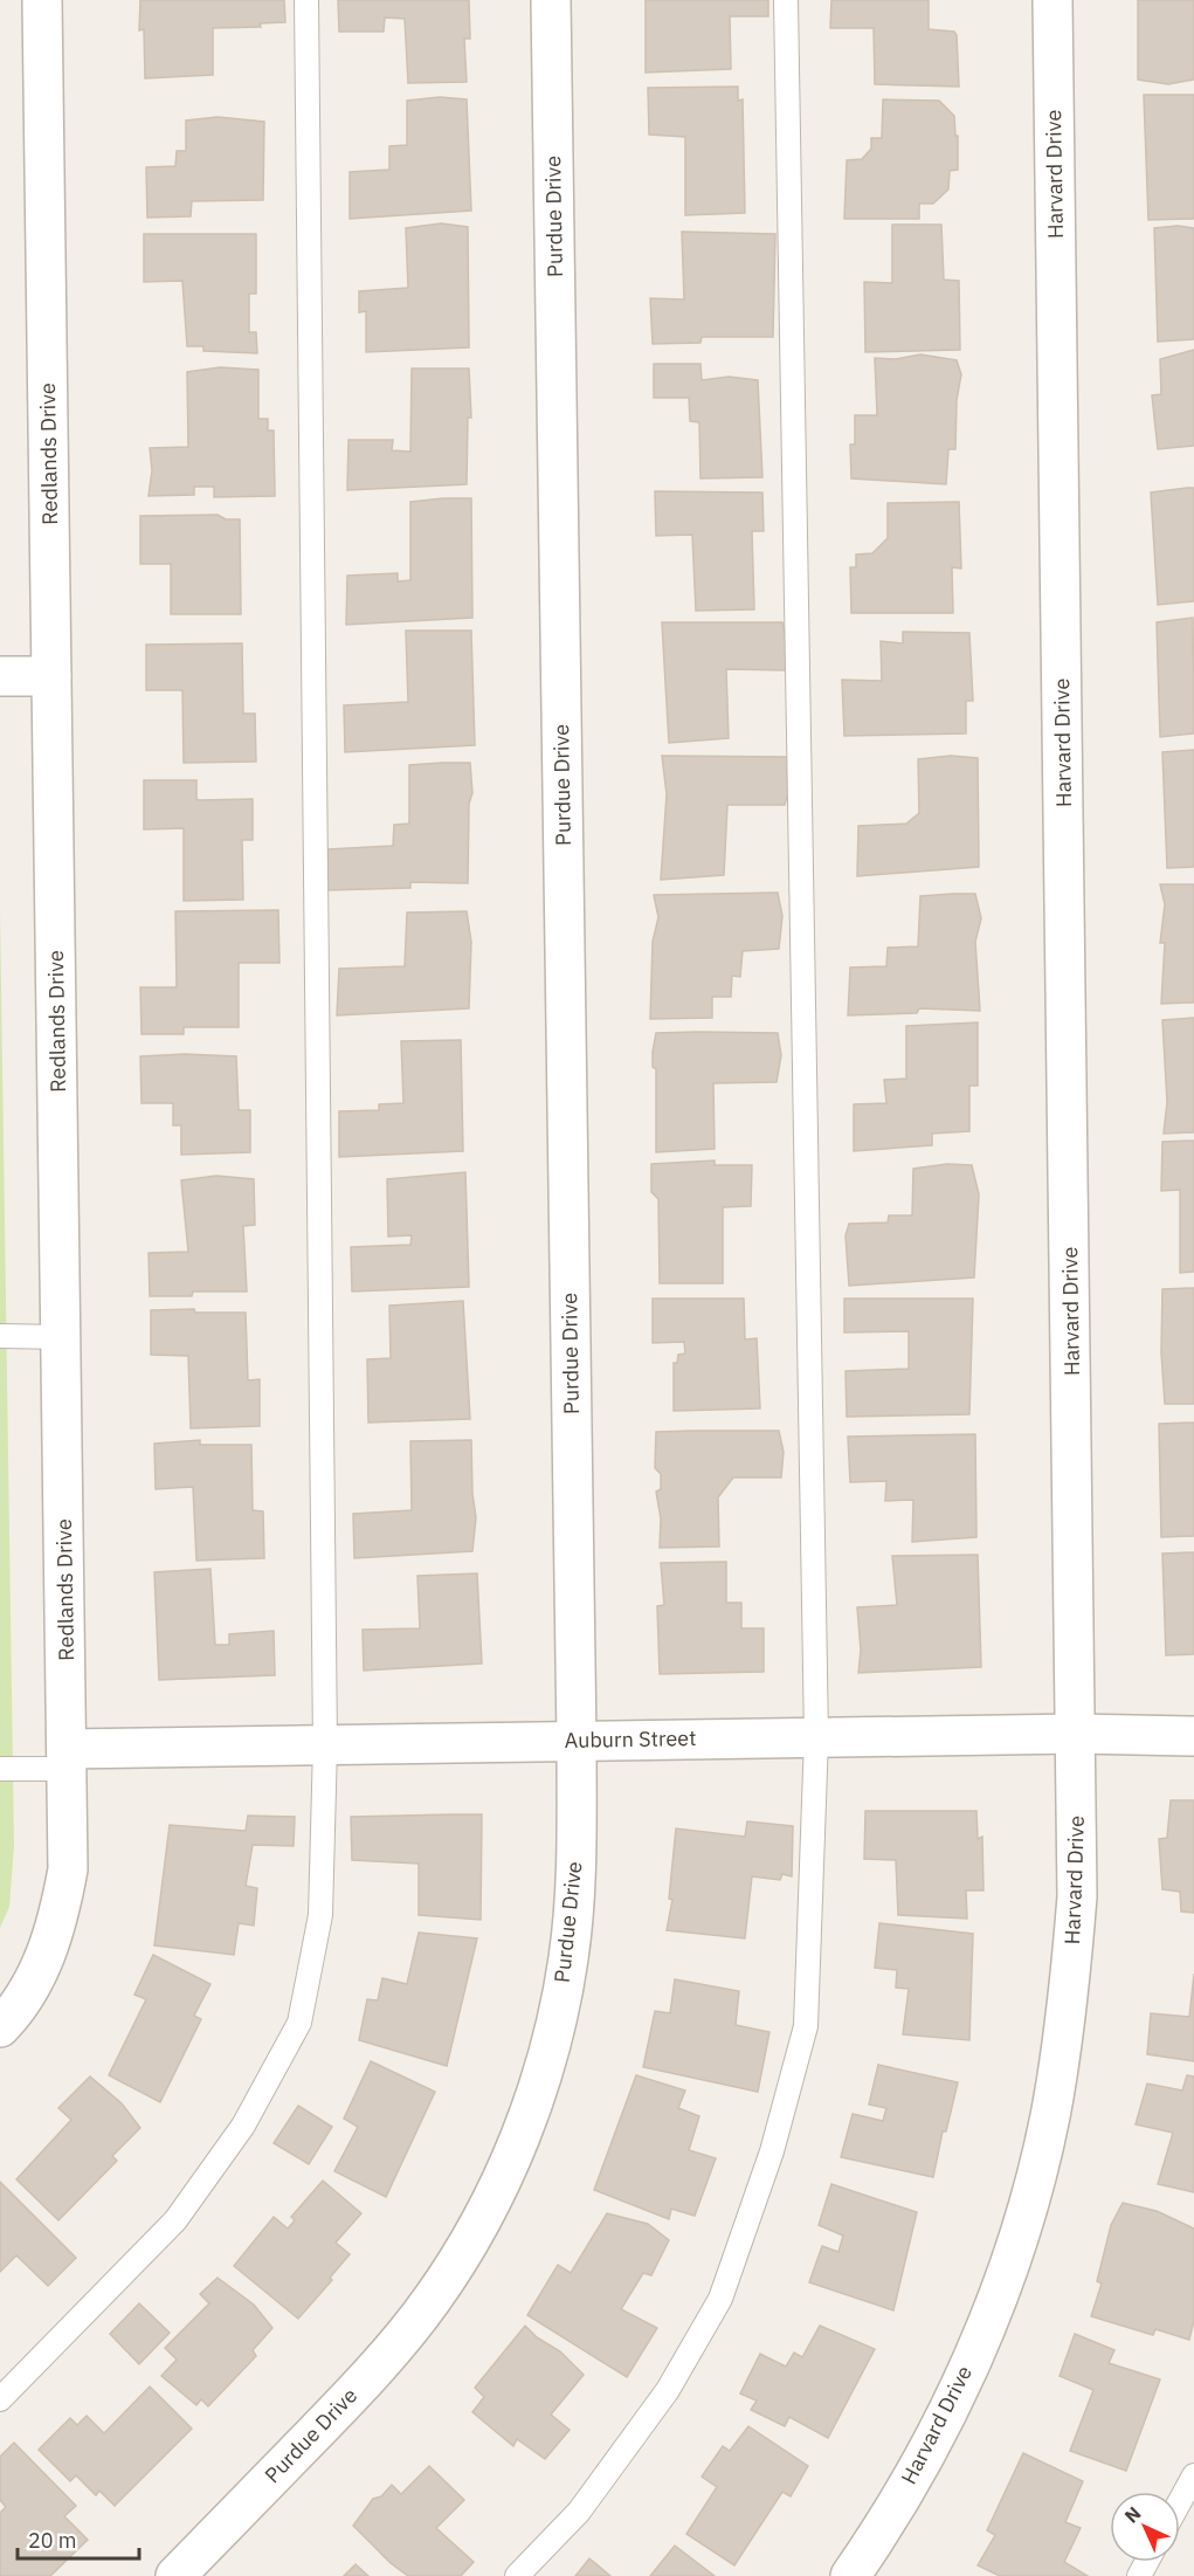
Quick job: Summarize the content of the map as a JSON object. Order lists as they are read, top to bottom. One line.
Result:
{"streets":{"street":["Harvard Drive","Purdue Drive","Redlands Drive","Auburn Street"]},"crossings":[["Harvard Drive","Auburn Street"],["Purdue Drive","Auburn Street"],["Redlands Drive","Auburn Street"]],"scale_bar":"20 m","north":"top left"}
